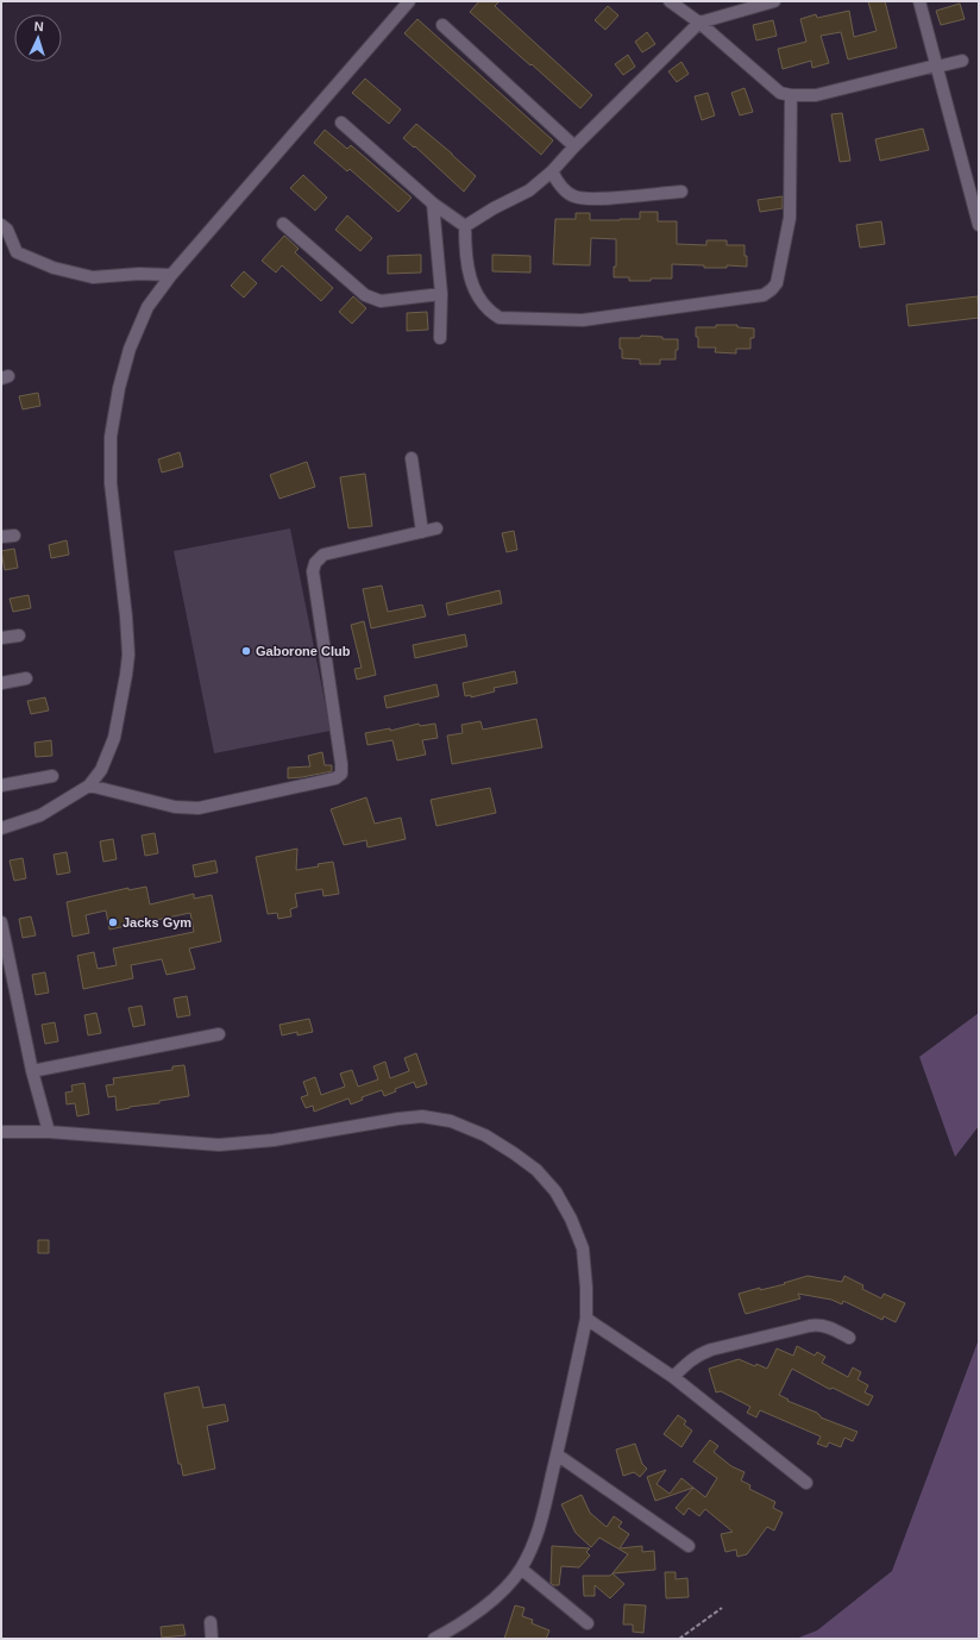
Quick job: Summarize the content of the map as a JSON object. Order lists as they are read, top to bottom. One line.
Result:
{"places":["Gaborone Club","Jacks Gym"],"north":"top"}
